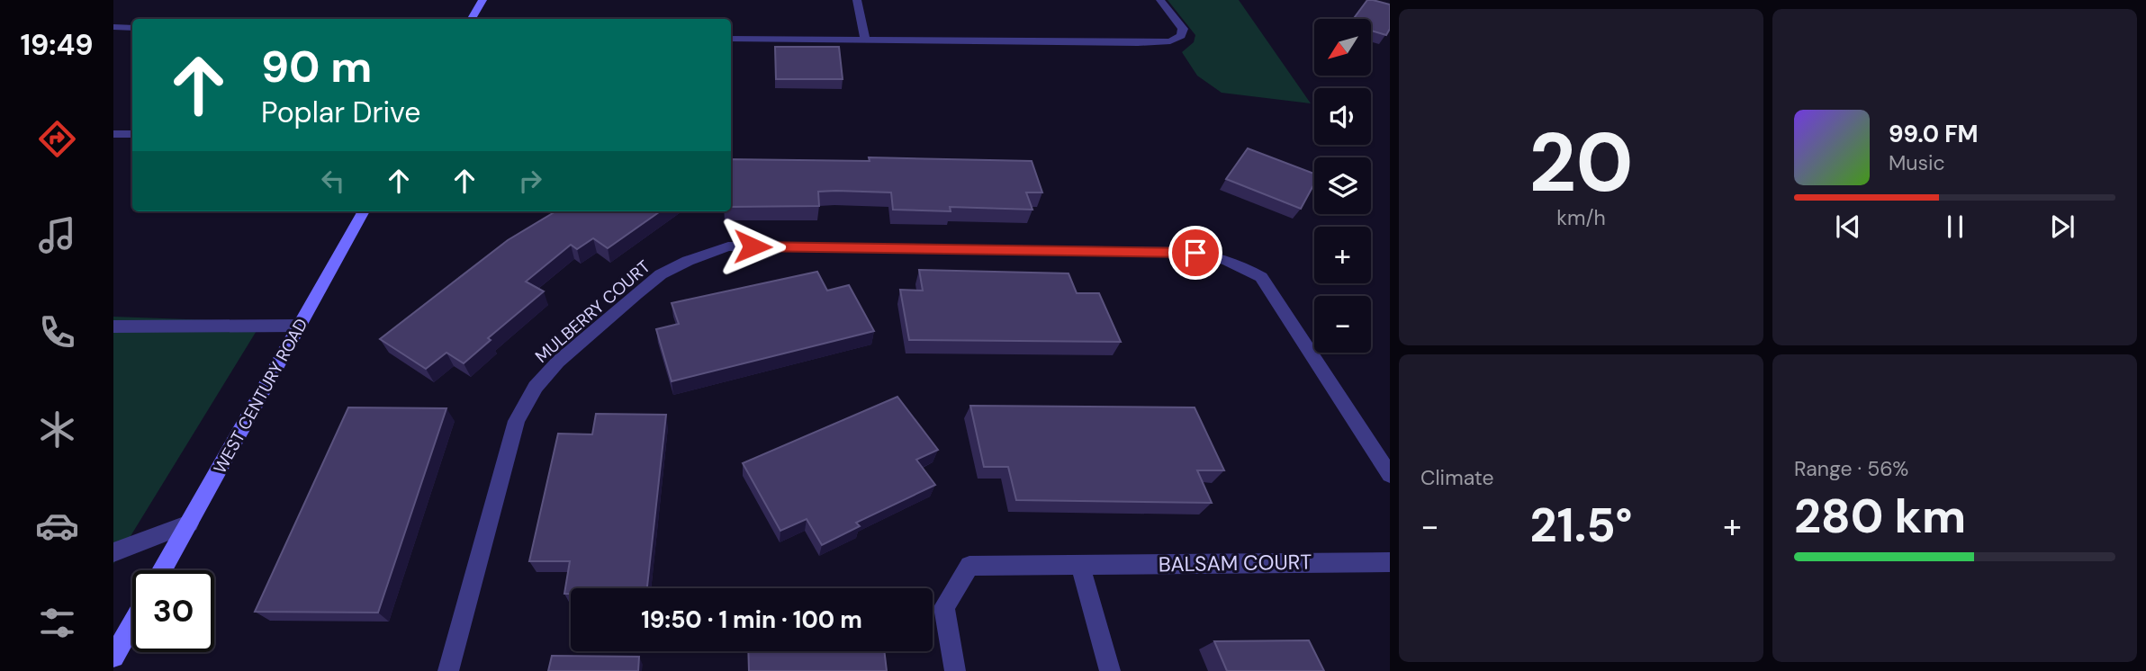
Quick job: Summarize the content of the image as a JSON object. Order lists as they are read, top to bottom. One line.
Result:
{"streets":{"main road":["WEST CENTURY ROAD"],"street":["MULBERRY COURT","BALSAM COURT"]},"north":"bottom left","page":{"tabs":"19:49","tile":[["20","km/h"],"Climate",["Range · 56%","280 km"]],"map_buttons":["+","−"],"turn":["90 m","Poplar Drive"],"song":["99.0 FM","Music"],"heat":["−","21.5°","+"],"limit":"30","trip":"19:50 · 1 min · 100 m"}}
